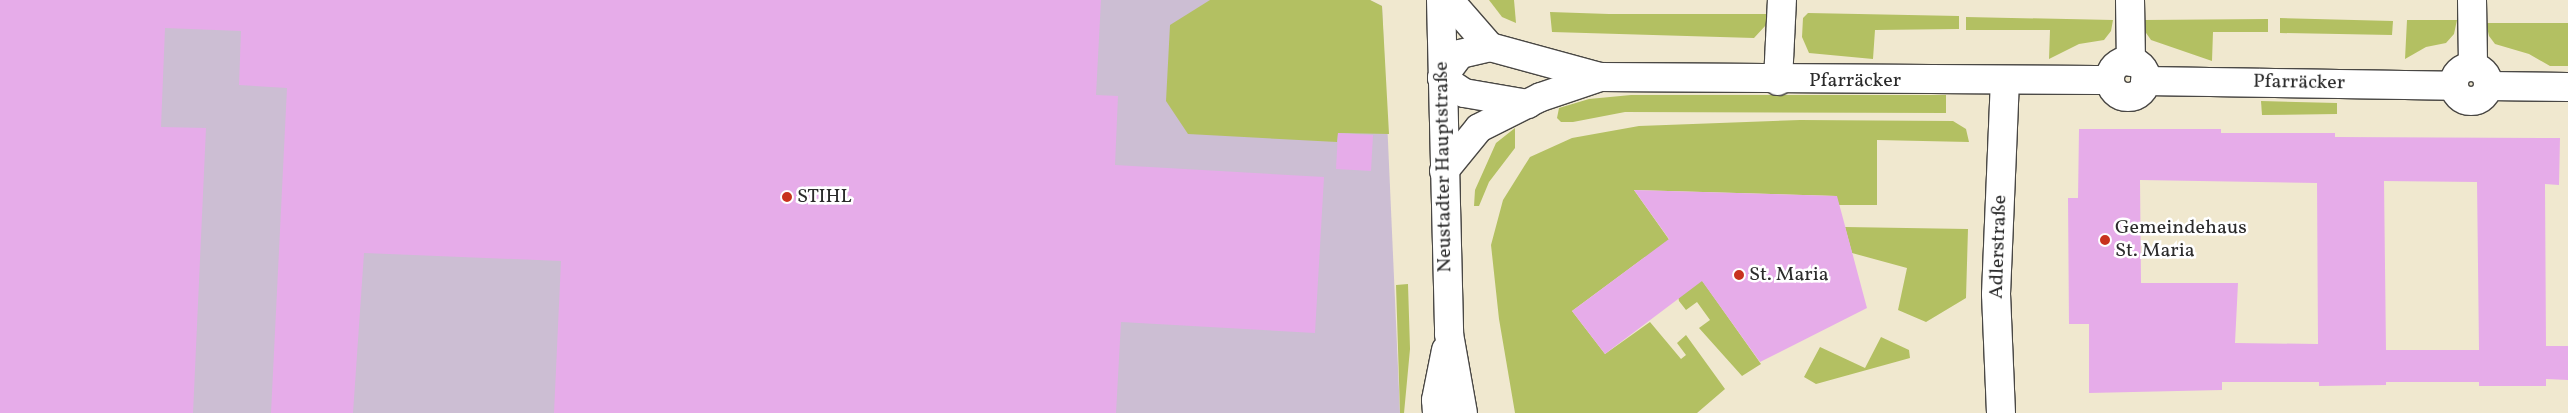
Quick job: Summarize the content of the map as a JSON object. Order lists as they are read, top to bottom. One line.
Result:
{"streets":{"street":["Pfarräcker","Neustadter Hauptstraße","Adlerstraße"]},"crossings":[["Pfarräcker","Neustadter Hauptstraße"],["Pfarräcker","Adlerstraße"]],"places":["STIHL","Gemeindehaus St. Maria","St. Maria"]}
